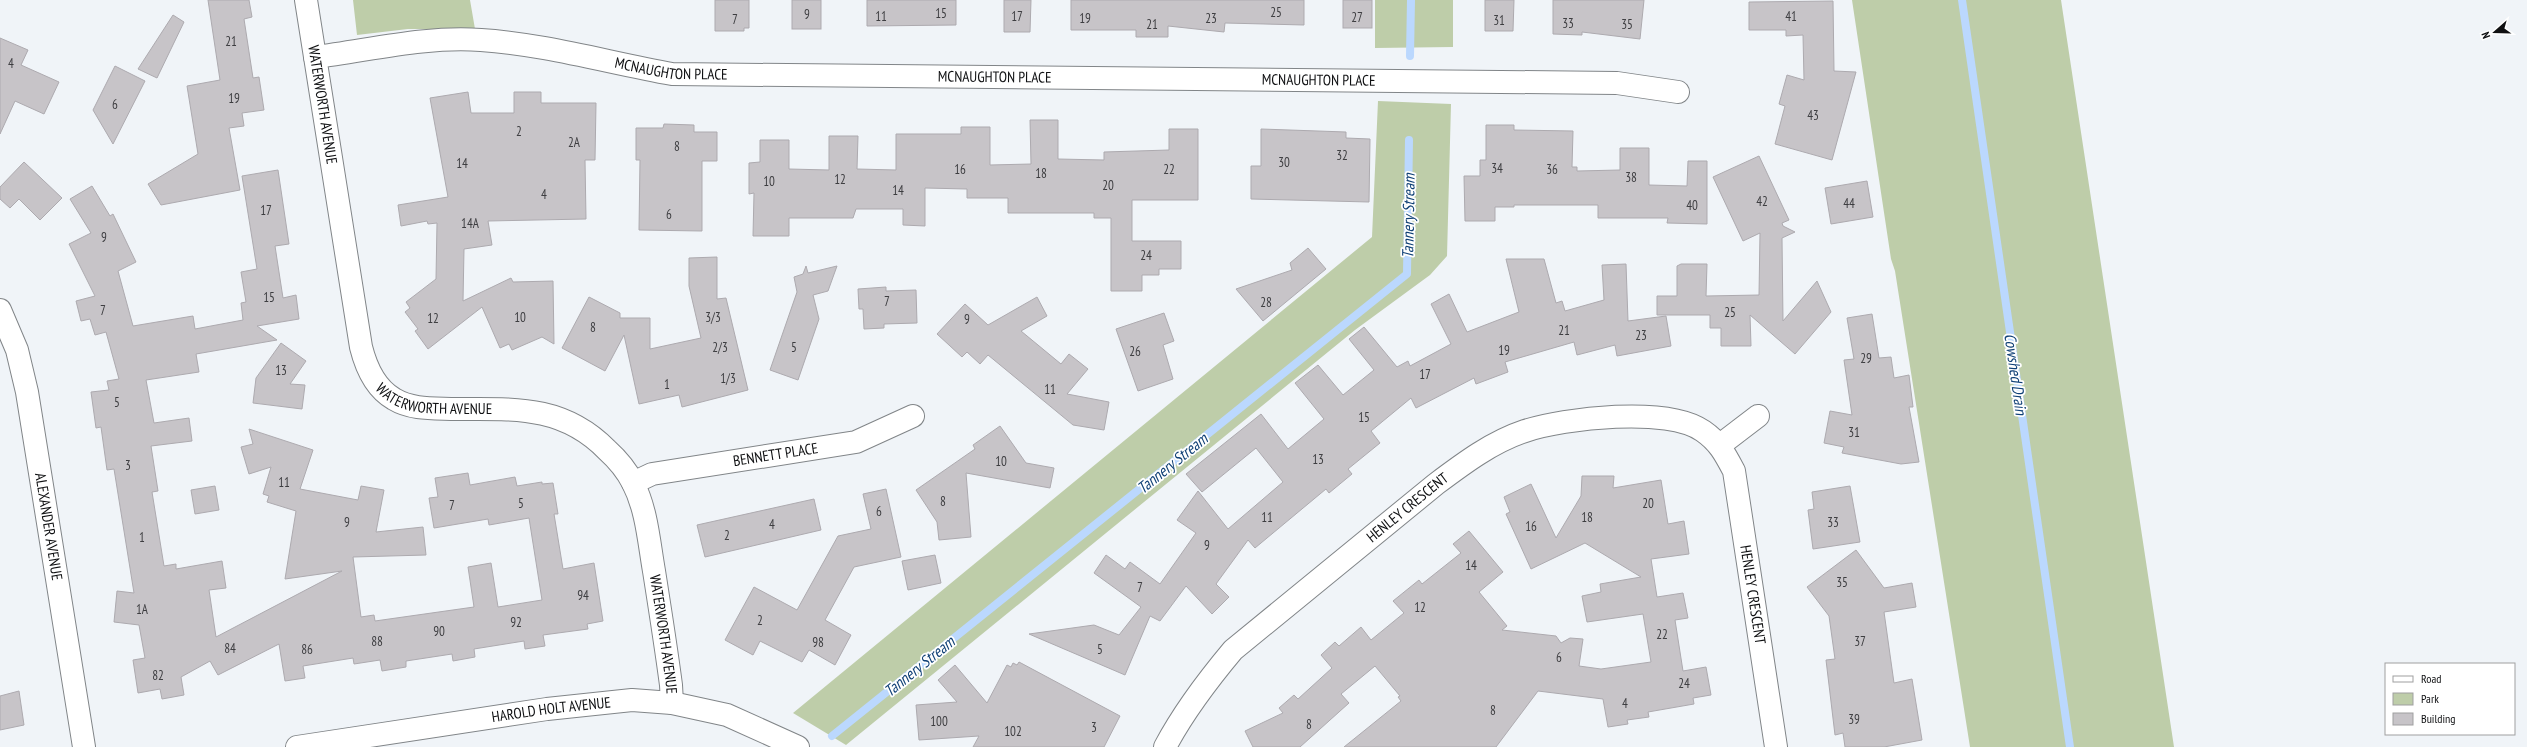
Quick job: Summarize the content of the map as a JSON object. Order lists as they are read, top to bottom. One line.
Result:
{"streets":{"street":["MCNAUGHTON PLACE","WATERWORTH AVENUE","BENNETT PLACE","HENLEY CRESCENT","ALEXANDER AVENUE","HAROLD HOLT AVENUE"]},"crossings":[["MCNAUGHTON PLACE","WATERWORTH AVENUE"],["WATERWORTH AVENUE","BENNETT PLACE"],["WATERWORTH AVENUE","HAROLD HOLT AVENUE"]],"water":["Tannery Stream","Cowshed Drain"],"house_numbers":["25","15","9","11","17","41","27","19","23","7","31","33","21","35","21","4","19","6","43","2","2A","8","32","30","14","34","16","22","36","18","38","12","10","20","14","4","42","44","40","17","6","14A","9","24","15","7","28","7","25","10","3/3","12","9","8","21","23","2/3","5","19","26","29","13","17","1/3","1","11","5","15","31","13","10","3","11","8","5","20","7","6","11","18","9","33","4","16","2","1","9","14","35","7","94","12","1A","2","92","90","22","88","37","98","84","86","5","6","82","24","4","8","39","100","8","3","102"],"legend":["Road","Park","Building"],"north":"left"}
